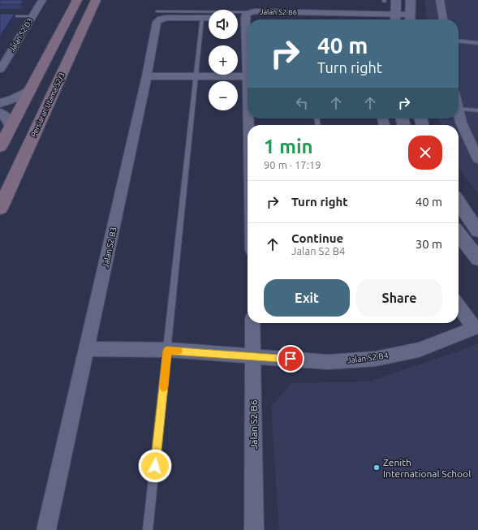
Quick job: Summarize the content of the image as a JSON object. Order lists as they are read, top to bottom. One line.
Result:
{"streets":{"main road":["Persiaran Utama S2/3"],"street":["Jalan S2 B6","Jalan S2 D3","Jalan S2 B3","Jalan S2 B4"]},"crossings":[["Jalan S2 B6","Jalan S2 B4"],["Jalan S2 B3","Jalan S2 B4"]],"places":["Zenith International School"],"page":{"map_buttons":["+","−"],"turn":["40 m","Turn right"],"heading":["1 min","90 m · 17:19"],"list":[{"name":"Turn right","value":"40 m"},{"name":"Continue","note":"Jalan S2 B4","value":"30 m"}],"buttons":["Exit","Share"]}}
